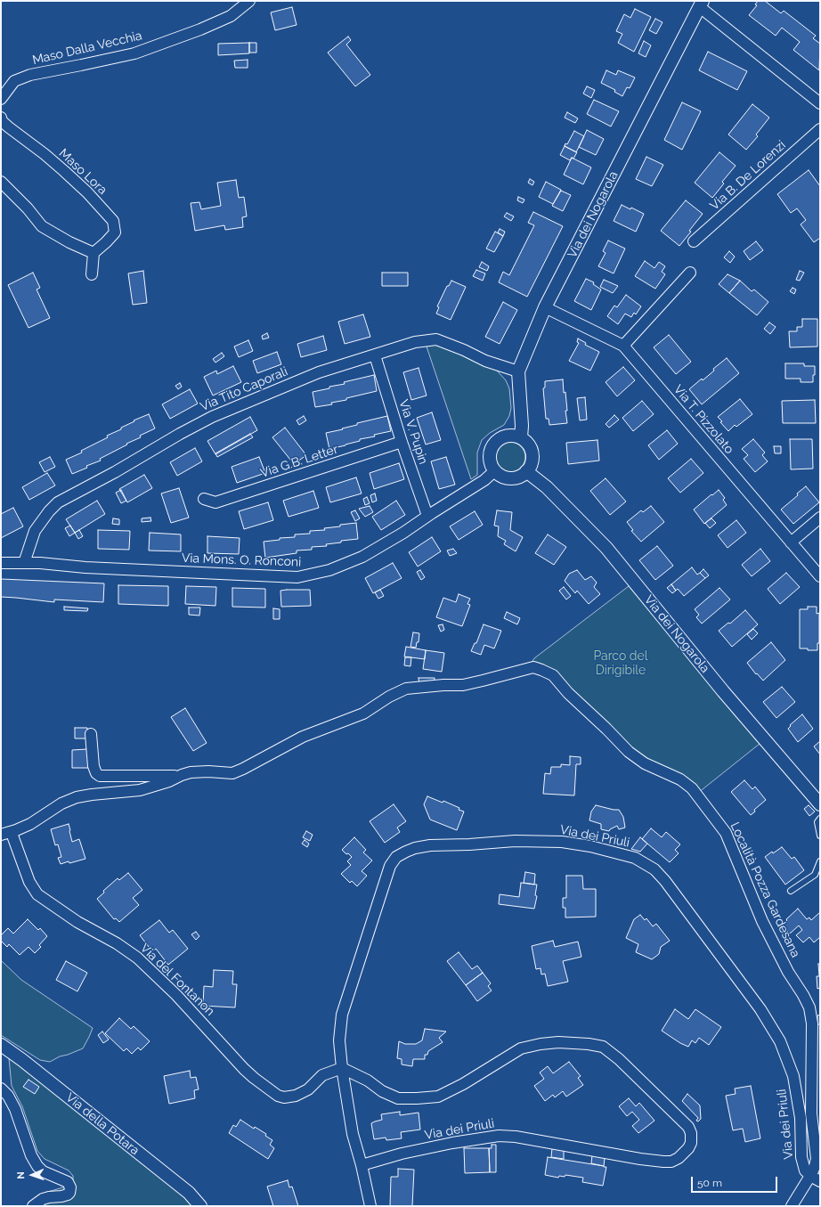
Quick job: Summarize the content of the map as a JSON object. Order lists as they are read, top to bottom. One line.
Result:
{"streets":{"street":["Maso Dalla Vecchia","Maso Lora","Via B. De Lorenzi","Via dei Nogarola","Via Tito Caporali","Via T. Pizzolato","Via V. Pupin","Via G.B. Letter","Via Mons. O. Ronconi","Via dei Priuli","Località Pozza Gardesana","Via del Fontanon","Via della Potara"]},"crossings":[["Via dei Nogarola","Via Tito Caporali"],["Via dei Nogarola","Via T. Pizzolato"],["Via dei Nogarola","Via Mons. O. Ronconi"],["Via Tito Caporali","Via V. Pupin"],["Via Tito Caporali","Via Mons. O. Ronconi"],["Via V. Pupin","Via G.B. Letter"],["Via V. Pupin","Via Mons. O. Ronconi"],["Via dei Priuli","Località Pozza Gardesana"],["Via dei Priuli","Via del Fontanon"]],"parks":["Parco del Dirigibile"],"scale_bar":"50 m","north":"left"}
